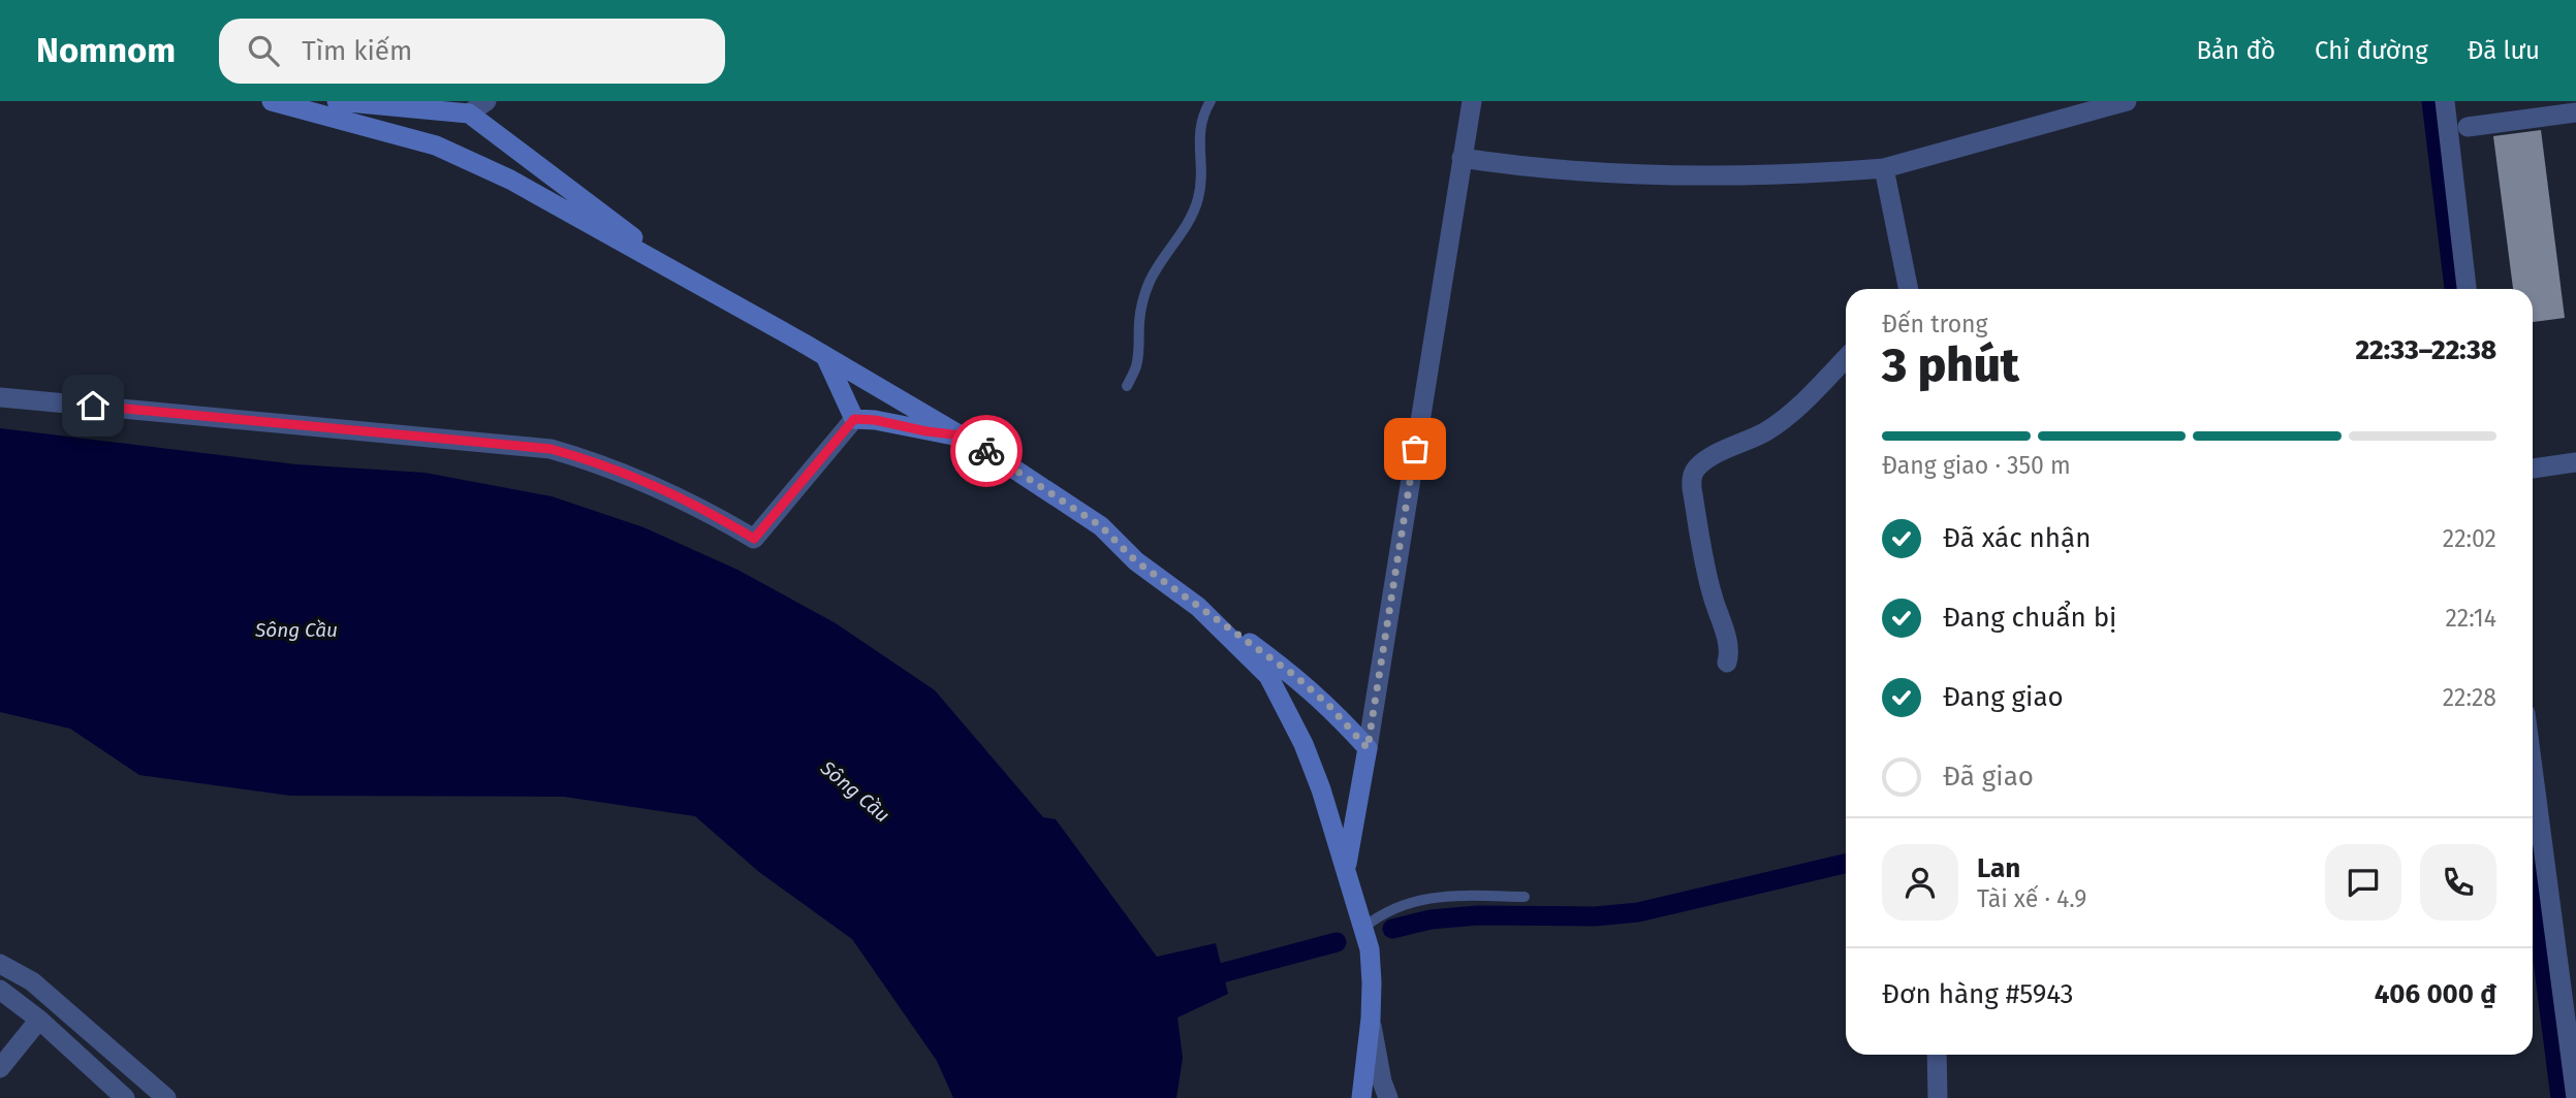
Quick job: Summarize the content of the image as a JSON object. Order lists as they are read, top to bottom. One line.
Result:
{"water":["Sông Cầu"],"page":{"header":"Nomnom","search":"Tìm kiếm","nav":["Bản đồ","Chỉ đường","Đã lưu"],"heading":["3 phút","Đến trong","22:33–22:38"],"panel":["Lan","Tài xế · 4.9","Đơn hàng #5943","406 000 ₫"],"bar":"Đang giao · 350 m","list":[["Đã xác nhận","22:02"],["Đang chuẩn bị","22:14"],["Đang giao","22:28"],"Đã giao"]}}
